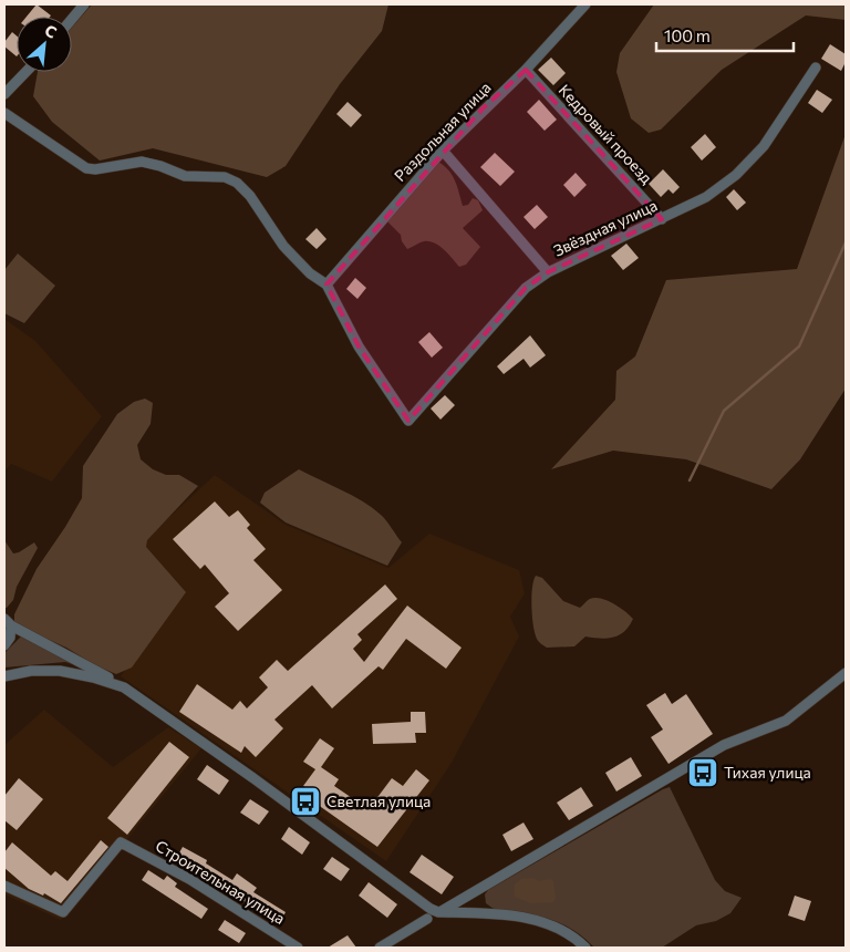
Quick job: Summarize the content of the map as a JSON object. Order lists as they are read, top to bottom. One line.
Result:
{"streets":{"street":["Раздольная улица","Кедровый проезд","Звёздная улица","Строительная улица"]},"crossings":[["Раздольная улица","Кедровый проезд"],["Раздольная улица","Звёздная улица"],["Кедровый проезд","Звёздная улица"]],"places":{"bus stop":["Тихая улица","Светлая улица"]},"scale_bar":"100 m","north":"top right"}
